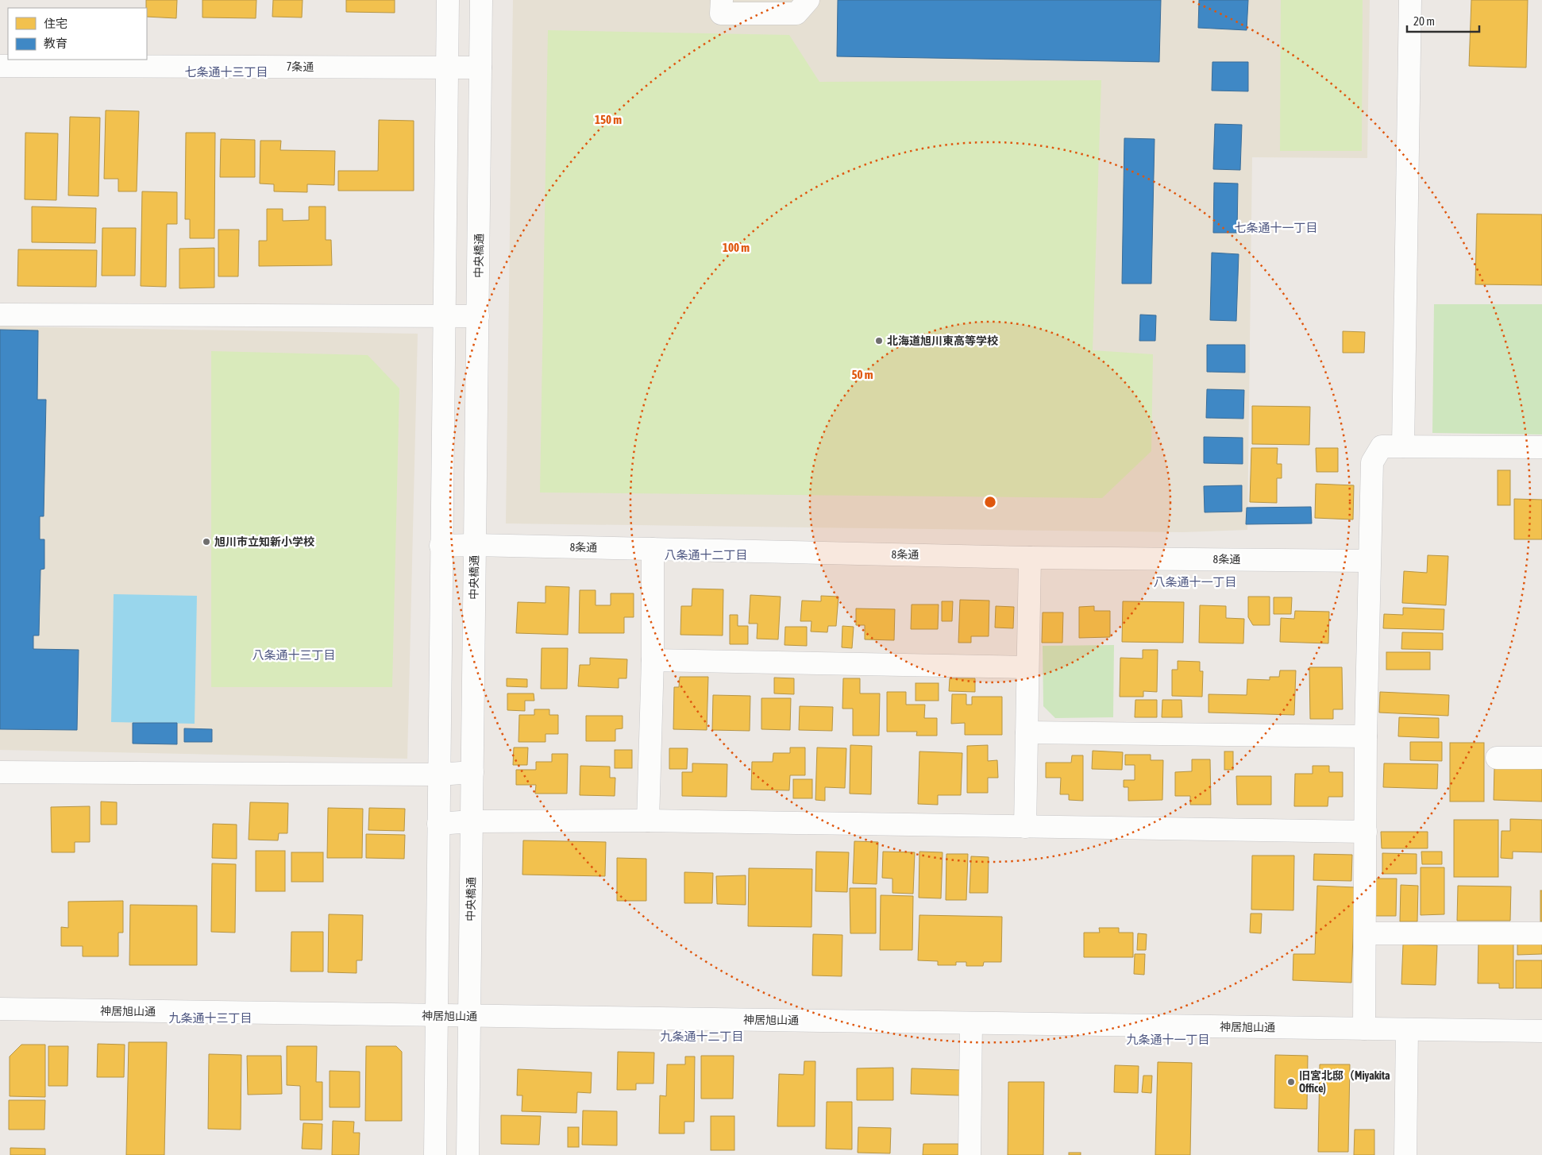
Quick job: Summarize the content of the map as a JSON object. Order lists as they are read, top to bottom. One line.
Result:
{"streets":{"street":["7条通","中央橋通","8条通","神居旭山通"]},"crossings":[["7条通","中央橋通"],["中央橋通","8条通"],["中央橋通","神居旭山通"]],"districts":["七条通十三丁目","七条通十一丁目","八条通十二丁目","八条通十一丁目","八条通十三丁目","九条通十三丁目","九条通十二丁目","九条通十一丁目"],"places":["北海道旭川東高等学校","旭川市立知新小学校","旧宮北邸（Miyakita Office)"],"legend":["住宅","教育"],"scale_bar":"20 m","rings":["150 m","100 m","50 m"]}
